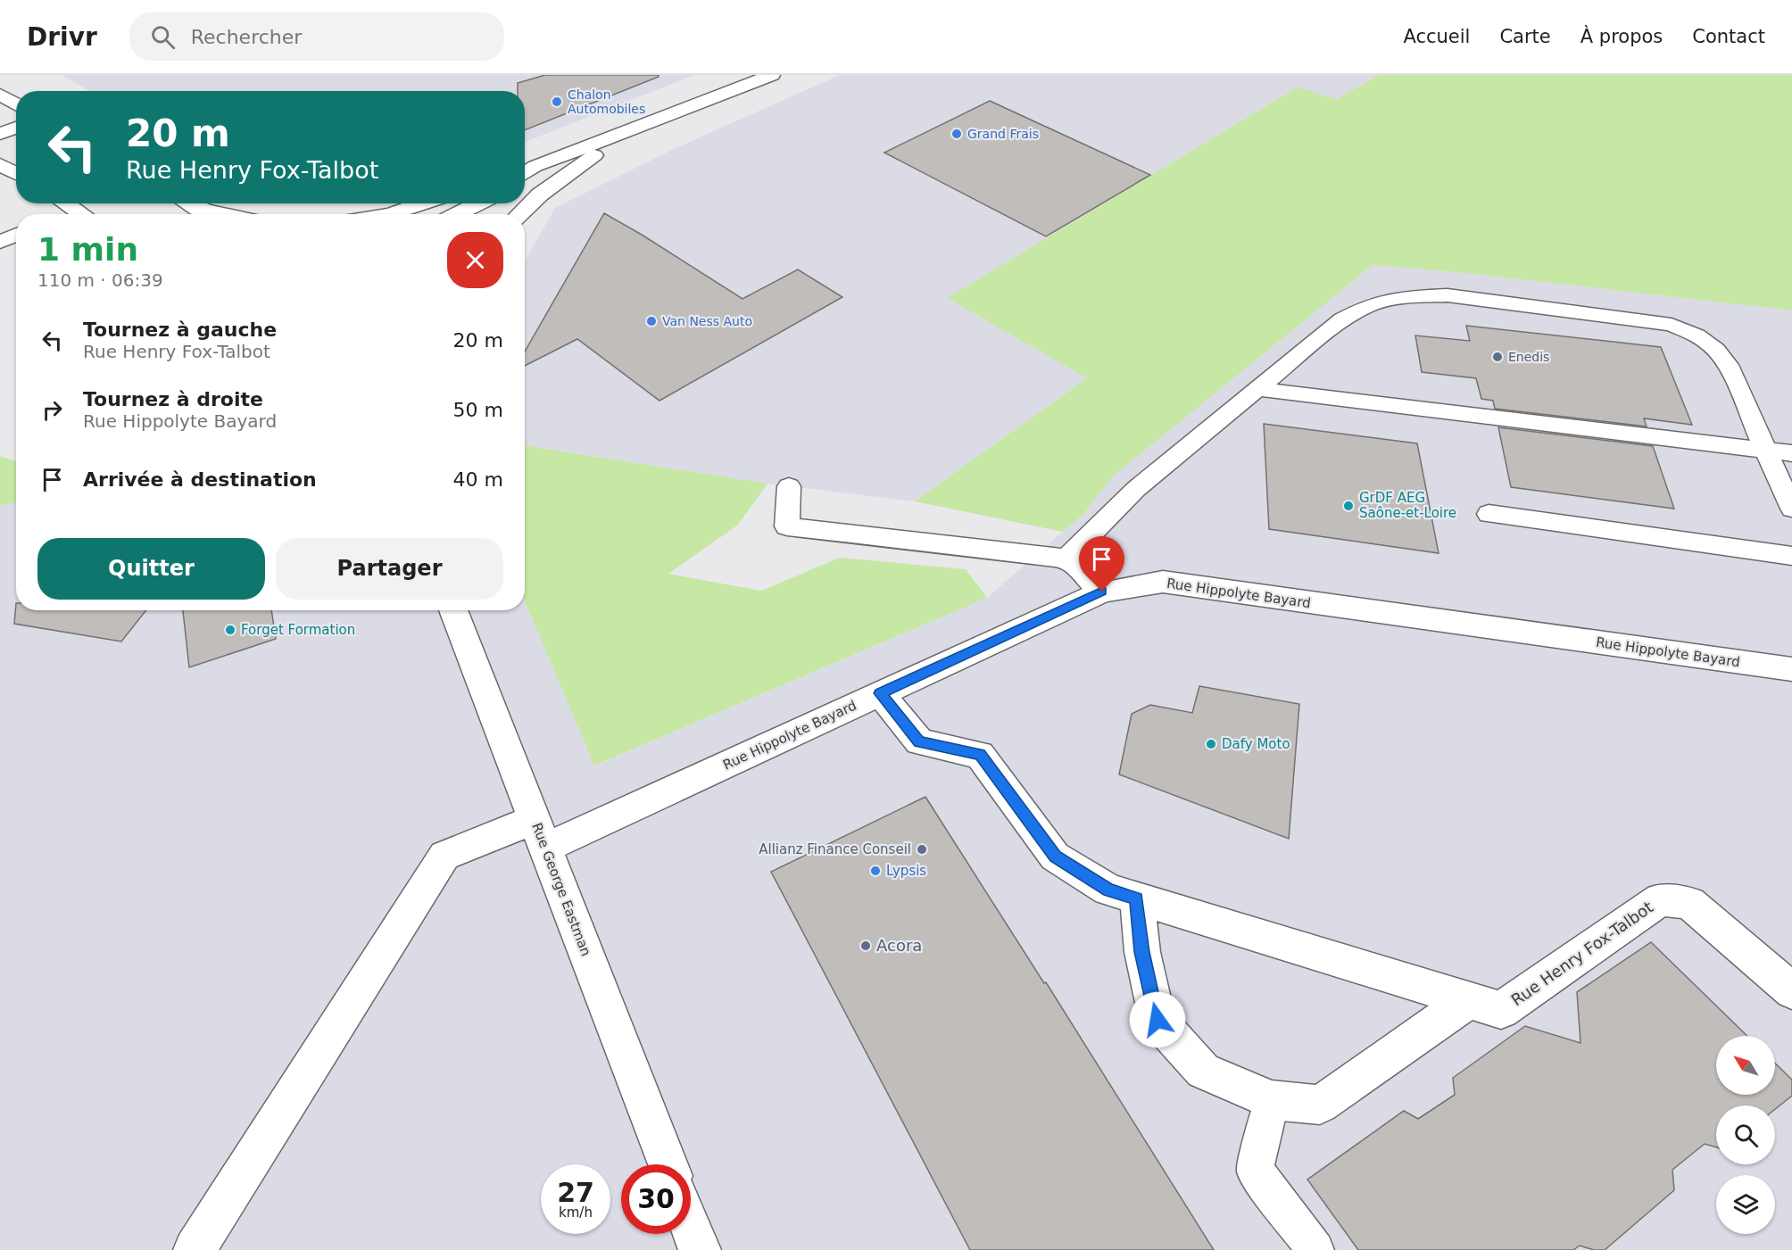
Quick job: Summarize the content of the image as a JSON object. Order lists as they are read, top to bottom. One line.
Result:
{"streets":{"street":["Rue Hippolyte Bayard","Rue George Eastman","Rue Henry Fox-Talbot"]},"crossings":[["Rue Hippolyte Bayard","Rue George Eastman"],["Rue Hippolyte Bayard","Rue Henry Fox-Talbot"]],"places":["Chalon Automobiles","Grand Frais","Van Ness Auto","Enedis","GrDF AEG Saône-et-Loire","Forget Formation","Dafy Moto","Allianz Finance Conseil","Lypsis","Acora"],"north":"top left","page":{"header":"Drivr","search":"Rechercher","nav":["Accueil","Carte","À propos","Contact"],"turn":["20 m","Rue Henry Fox-Talbot"],"heading":["1 min","110 m · 06:39"],"list":[{"name":"Tournez à gauche","note":"Rue Henry Fox-Talbot","value":"20 m"},{"name":"Tournez à droite","note":"Rue Hippolyte Bayard","value":"50 m"},{"name":"Arrivée à destination","value":"40 m"}],"buttons":["Quitter","Partager"],"speed":"27 km/h","limit":"30"}}
